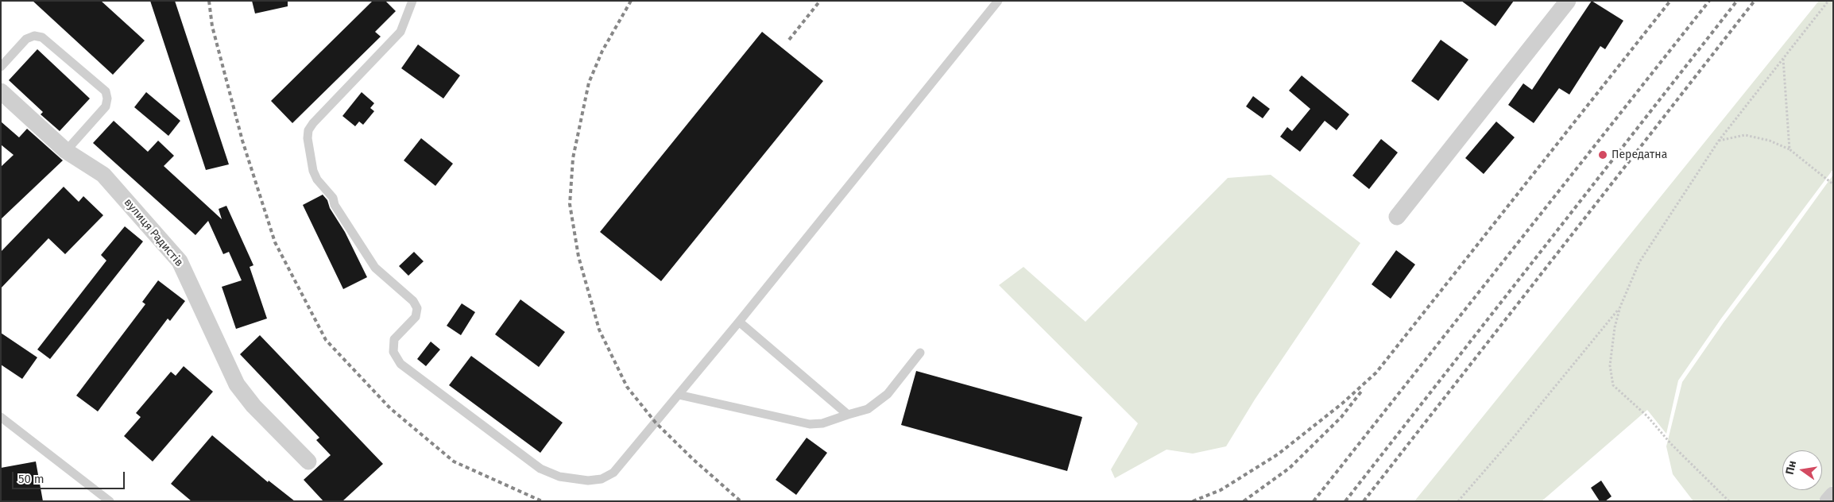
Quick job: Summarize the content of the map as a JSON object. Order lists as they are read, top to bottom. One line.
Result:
{"streets":{"street":["вулиця Радистів"]},"places":["Передатна"],"scale_bar":"50 m","north":"left"}
